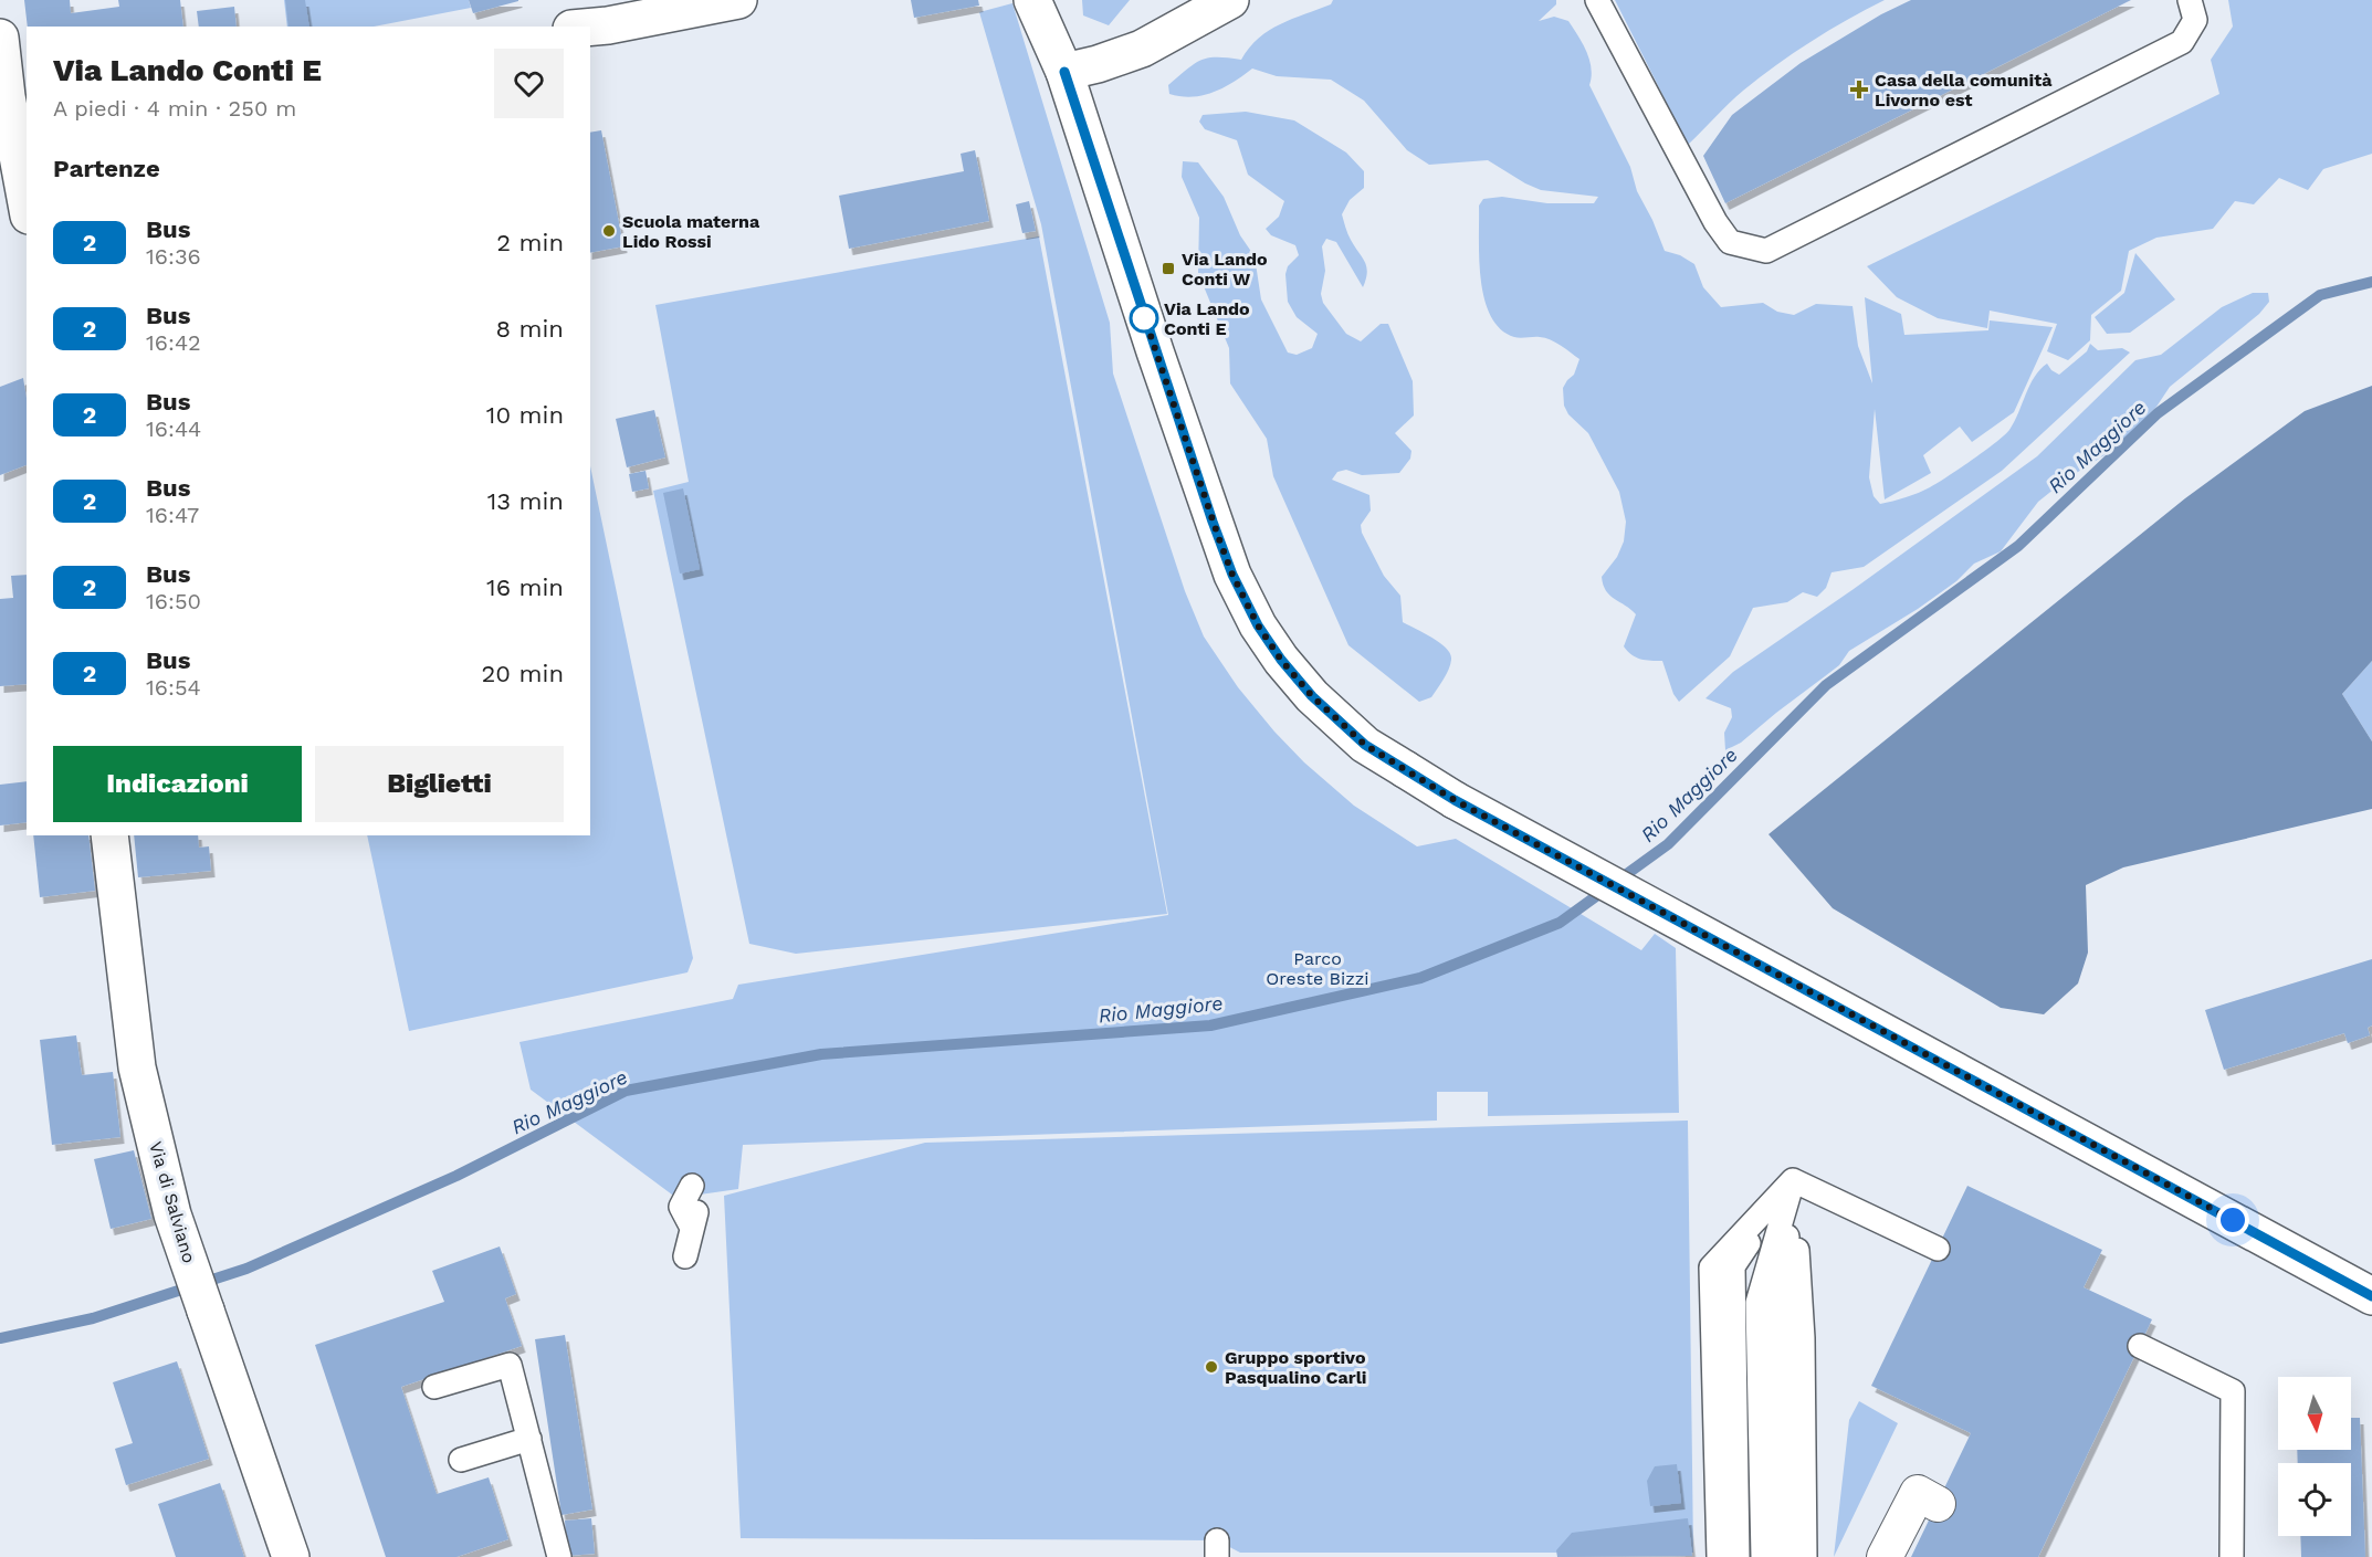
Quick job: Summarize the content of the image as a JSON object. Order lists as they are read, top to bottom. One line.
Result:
{"streets":{"street":["Via di Salviano"]},"water":["Rio Maggiore"],"parks":["Parco Oreste Bizzi"],"places":{"health":["Casa della comunità Livorno est"],"other":["Scuola materna Lido Rossi","Via Lando Conti E","Gruppo sportivo Pasqualino Carli"],"transit":["Via Lando Conti W"]},"lines":["bus line 2"],"north":"bottom","page":{"heading":[["Via Lando Conti E","A piedi · 4 min · 250 m"],"Partenze"],"list":[{"mark":"2","name":"Bus","note":"16:36","value":"2 min"},{"mark":"2","name":"Bus","note":"16:42","value":"8 min"},{"mark":"2","name":"Bus","note":"16:44","value":"10 min"},{"mark":"2","name":"Bus","note":"16:47","value":"13 min"},{"mark":"2","name":"Bus","note":"16:50","value":"16 min"},{"mark":"2","name":"Bus","note":"16:54","value":"20 min"}],"buttons":["Indicazioni","Biglietti"]}}
